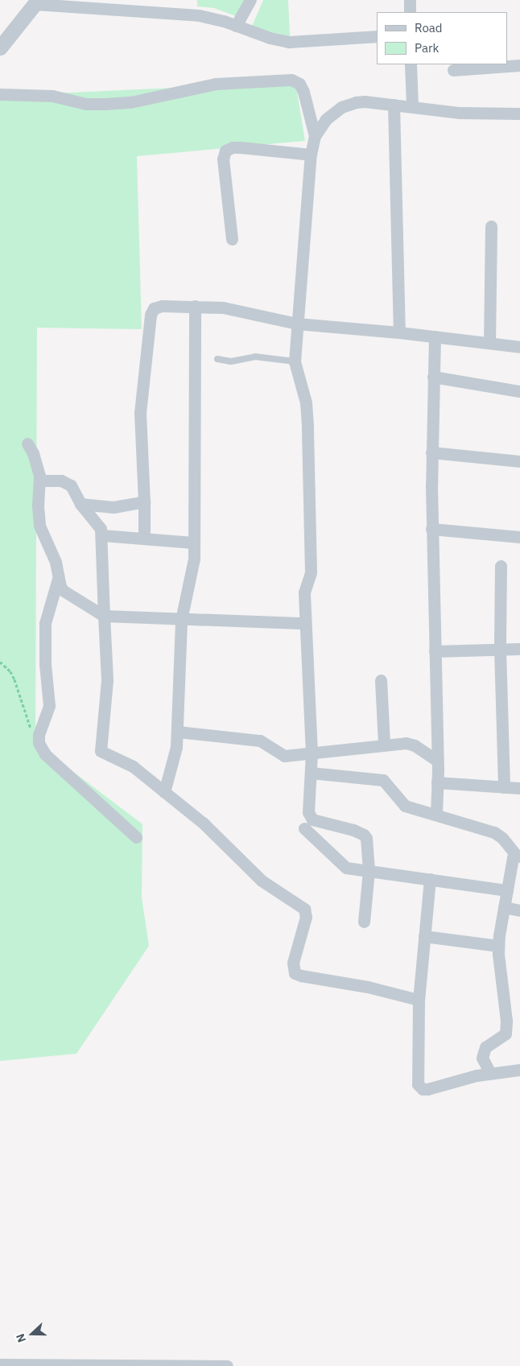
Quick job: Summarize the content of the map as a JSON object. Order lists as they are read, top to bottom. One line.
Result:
{"legend":["Road","Park"],"north":"left"}
